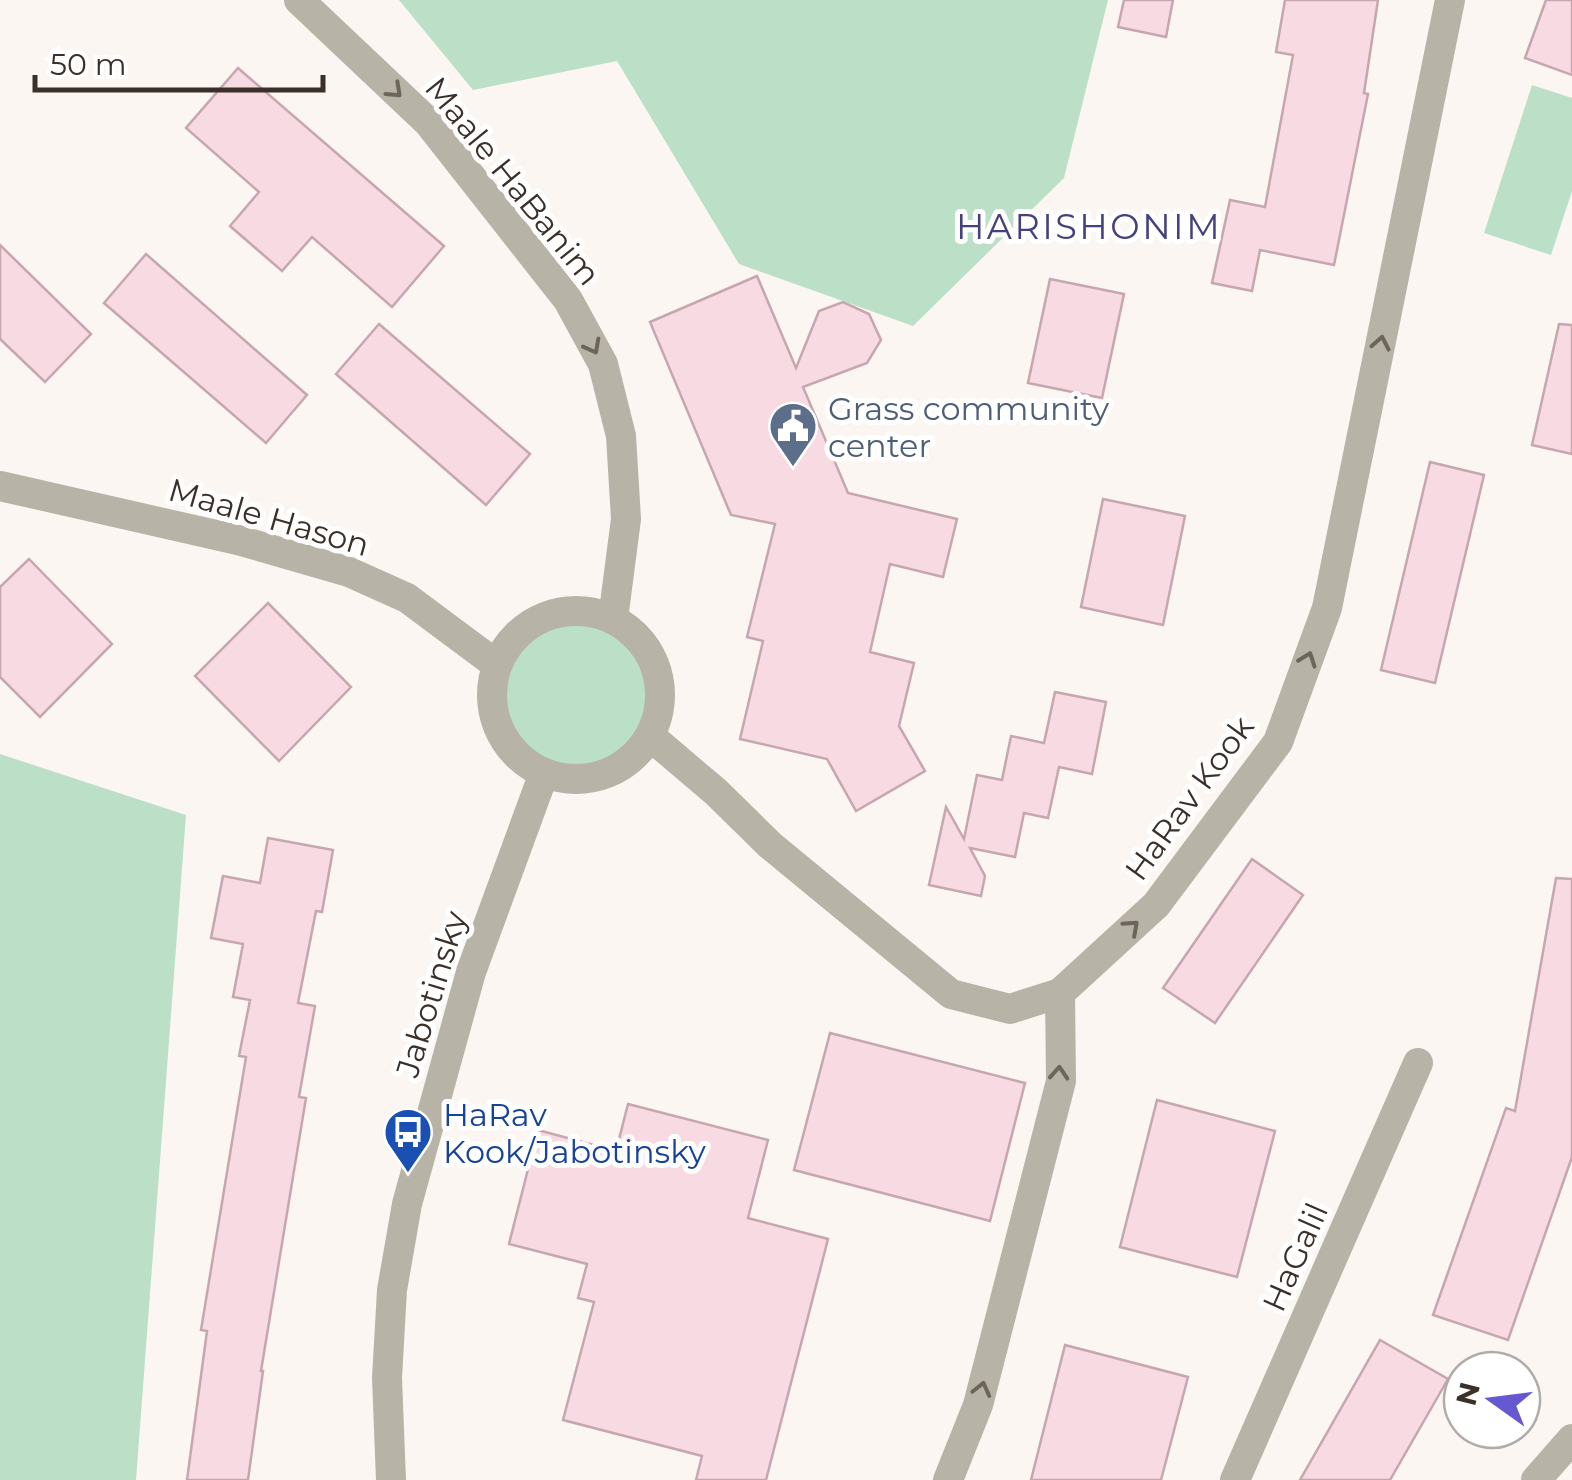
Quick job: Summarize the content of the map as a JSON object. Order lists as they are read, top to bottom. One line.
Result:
{"streets":{"street":["Maale HaBanim","Maale Hason","HaRav Kook","Jabotinsky","HaGalil"]},"crossings":[["Maale HaBanim","Maale Hason"],["Maale HaBanim","Jabotinsky"],["Maale Hason","Jabotinsky"]],"one_way":["Maale HaBanim","HaRav Kook"],"districts":["HARISHONIM"],"places":{"public building":["Grass community center"],"bus stop":["HaRav Kook/Jabotinsky"]},"scale_bar":"50 m","north":"left"}
